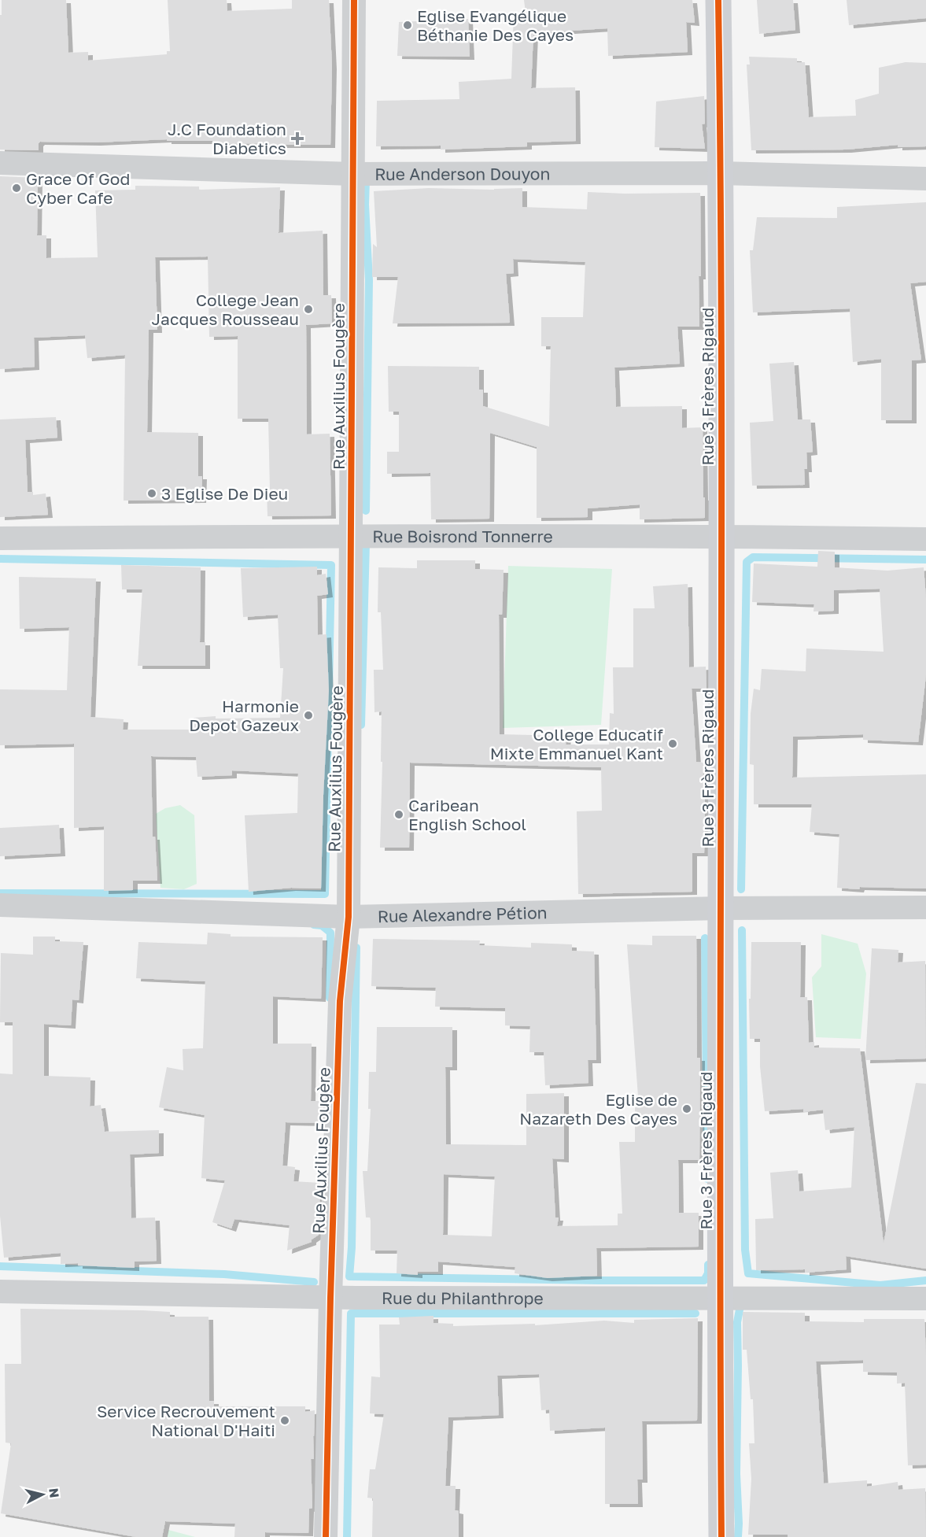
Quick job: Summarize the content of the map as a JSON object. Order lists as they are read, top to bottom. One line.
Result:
{"streets":{"street":["Rue Anderson Douyon","Rue Auxilius Fougère","Rue 3 Frères Rigaud","Rue Boisrond Tonnerre","Rue Alexandre Pétion","Rue du Philanthrope"]},"crossings":[["Rue Anderson Douyon","Rue Auxilius Fougère"],["Rue Anderson Douyon","Rue 3 Frères Rigaud"],["Rue Auxilius Fougère","Rue Boisrond Tonnerre"],["Rue Auxilius Fougère","Rue Alexandre Pétion"],["Rue Auxilius Fougère","Rue du Philanthrope"],["Rue 3 Frères Rigaud","Rue Boisrond Tonnerre"],["Rue 3 Frères Rigaud","Rue Alexandre Pétion"],["Rue 3 Frères Rigaud","Rue du Philanthrope"]],"places":{"other":["Eglise Evangélique Béthanie Des Cayes","Grace Of God Cyber Cafe","College Jean Jacques Rousseau","3 Eglise De Dieu","Harmonie Depot Gazeux","College Educatif Mixte Emmanuel Kant","Caribean English School","Eglise de Nazareth Des Cayes","Service Recrouvement National D'Haiti"],"health":["J.C Foundation Diabetics"]},"north":"right"}
